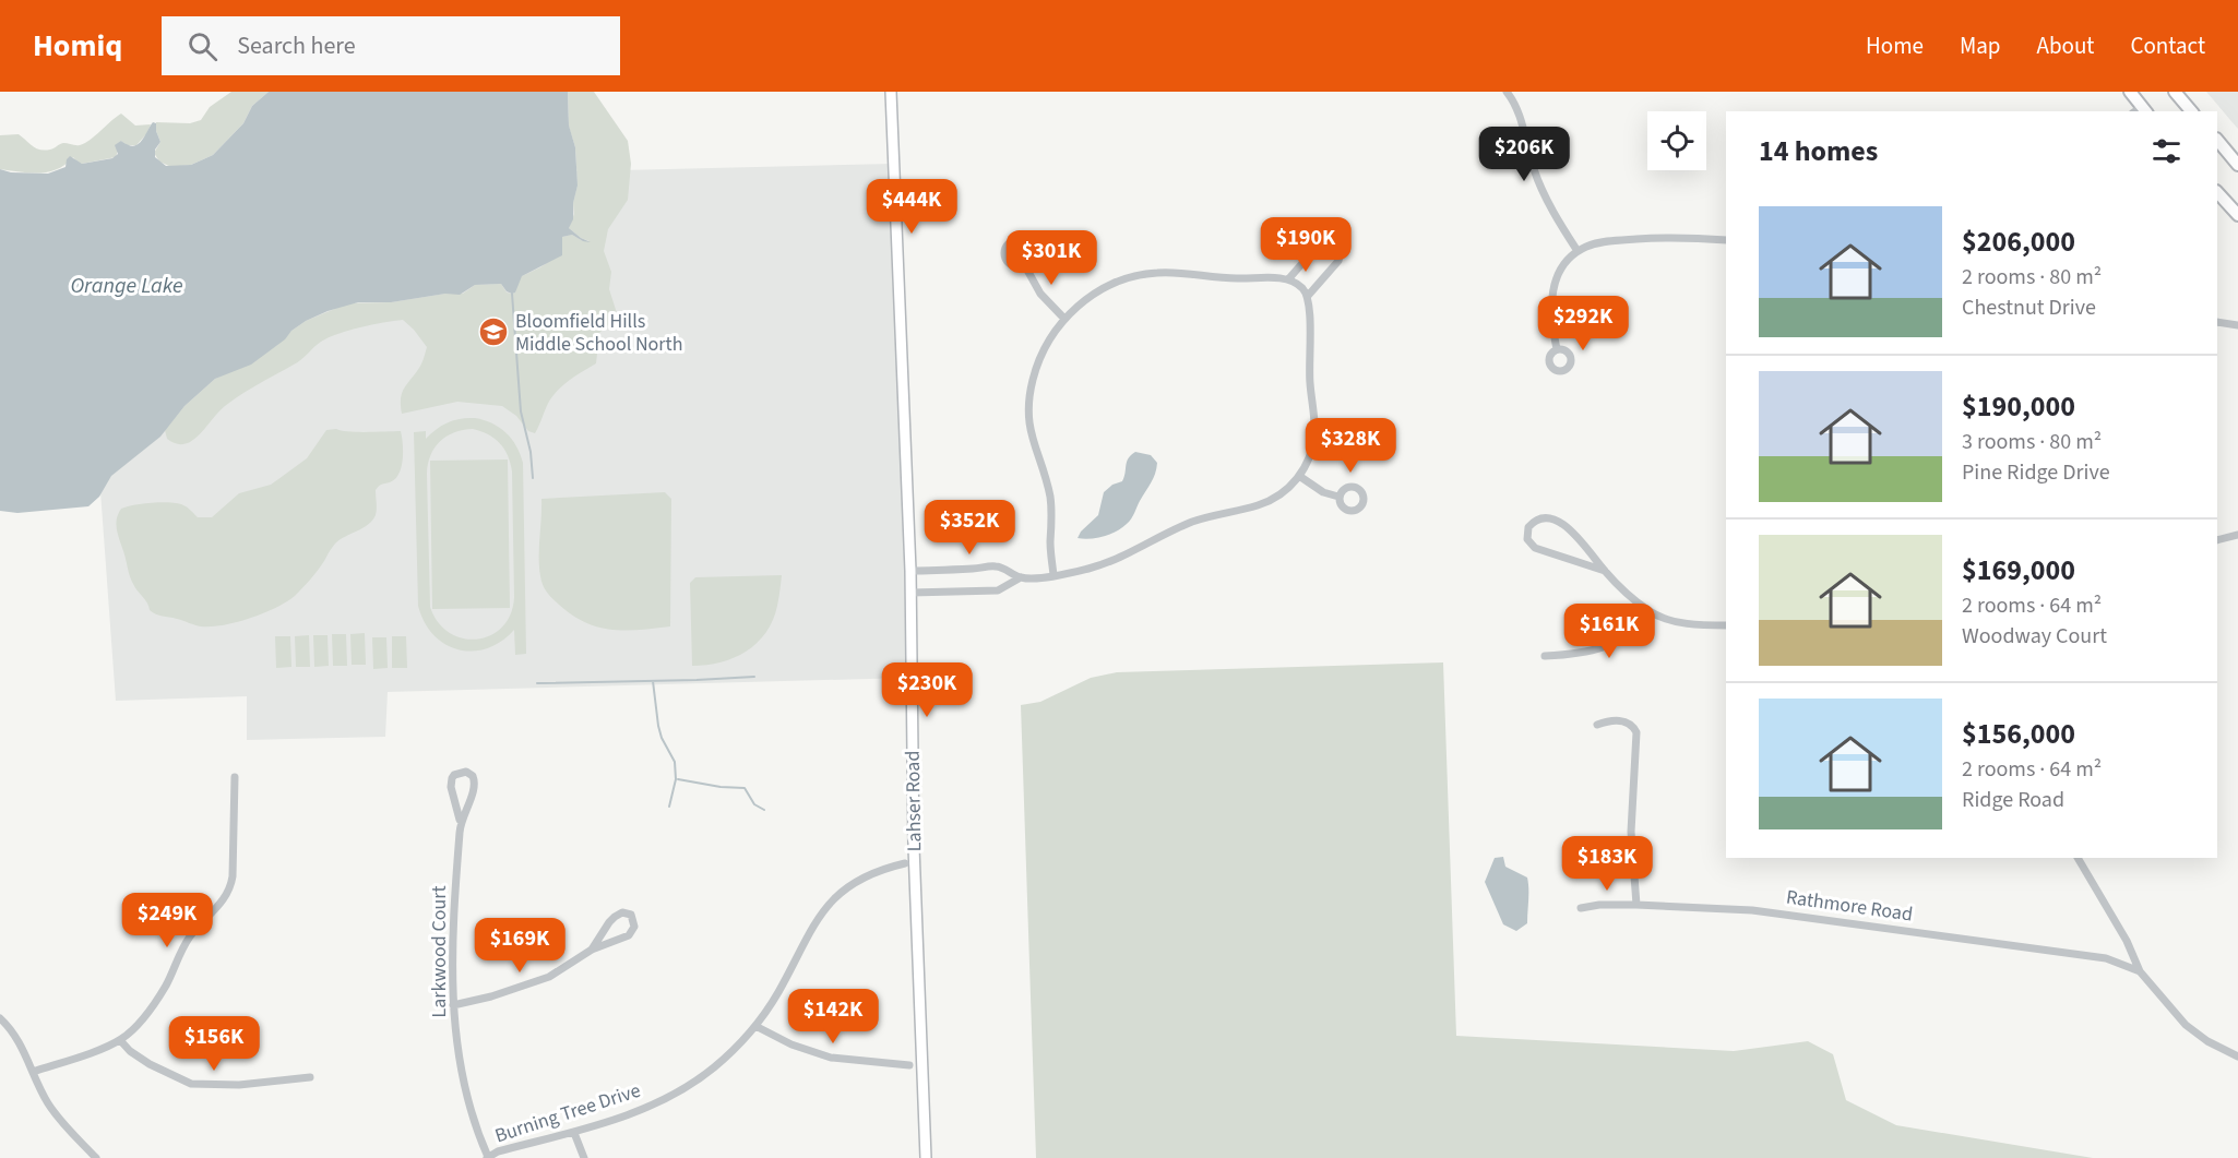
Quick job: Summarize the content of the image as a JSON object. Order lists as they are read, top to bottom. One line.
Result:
{"streets":{"street":["Lahser Road","Rathmore Road","Larkwood Court","Burning Tree Drive"]},"crossings":[["Larkwood Court","Burning Tree Drive"]],"water":["Orange Lake"],"places":{"school or university":["Bloomfield Hills Middle School North"]},"page":{"header":"Homiq","search":"Search here","nav":["Home","Map","About","Contact"],"heading":"14 homes","price":["$206K","$444K","$190K","$301K","$292K","$328K","$352K","$161K","$230K","$183K","$249K","$169K","$142K","$156K"],"list":[{"name":"$206,000","note":"2 rooms · 80 m² · Chestnut Drive"},{"name":"$190,000","note":"3 rooms · 80 m² · Pine Ridge Drive"},{"name":"$169,000","note":"2 rooms · 64 m² · Woodway Court"},{"name":"$156,000","note":"2 rooms · 64 m² · Ridge Road"}]}}
